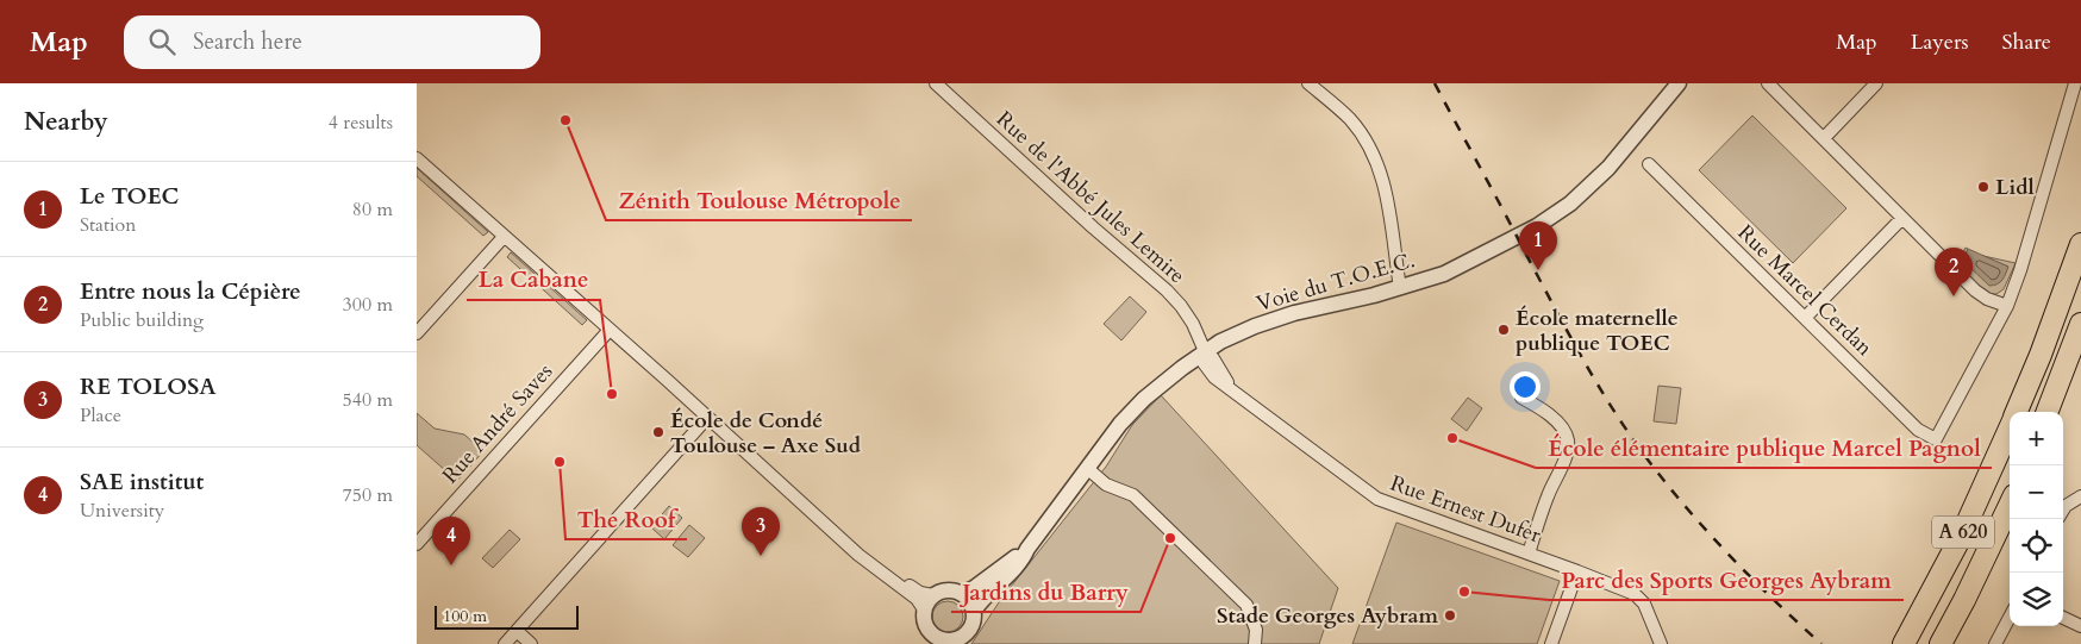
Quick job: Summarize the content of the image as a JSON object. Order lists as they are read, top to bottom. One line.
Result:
{"streets":{"highway":["A 620"],"street":["Rue de l'Abbé Jules Lemire","Voie du T.O.E.C.","Rue Marcel Cerdan","Rue André Saves","Rue Ernest Dufer"]},"crossings":[["Rue de l'Abbé Jules Lemire","Voie du T.O.E.C."],["Rue de l'Abbé Jules Lemire","Rue Ernest Dufer"],["Voie du T.O.E.C.","Rue Ernest Dufer"]],"places":["Zénith Toulouse Métropole","Lidl","École maternelle publique TOEC","La Cabane","École de Condé Toulouse – Axe Sud","École élémentaire publique Marcel Pagnol","The Roof","Jardins du Barry","Parc des Sports Georges Aybram","Stade Georges Aybram"],"scale_bar":"100 m","page":{"header":"Map","search":"Search here","nav":["Map","Layers","Share"],"heading":["Nearby","4 results"],"list":[{"mark":"1","name":"Le TOEC","note":"Station","value":"80 m"},{"mark":"2","name":"Entre nous la Cépière","note":"Public building","value":"300 m"},{"mark":"3","name":"RE TOLOSA","note":"Place","value":"540 m"},{"mark":"4","name":"SAE institut","note":"University","value":"750 m"}],"pins":["1","2","3","4"],"map_buttons":["+","−"],"scale":"100 m"}}
